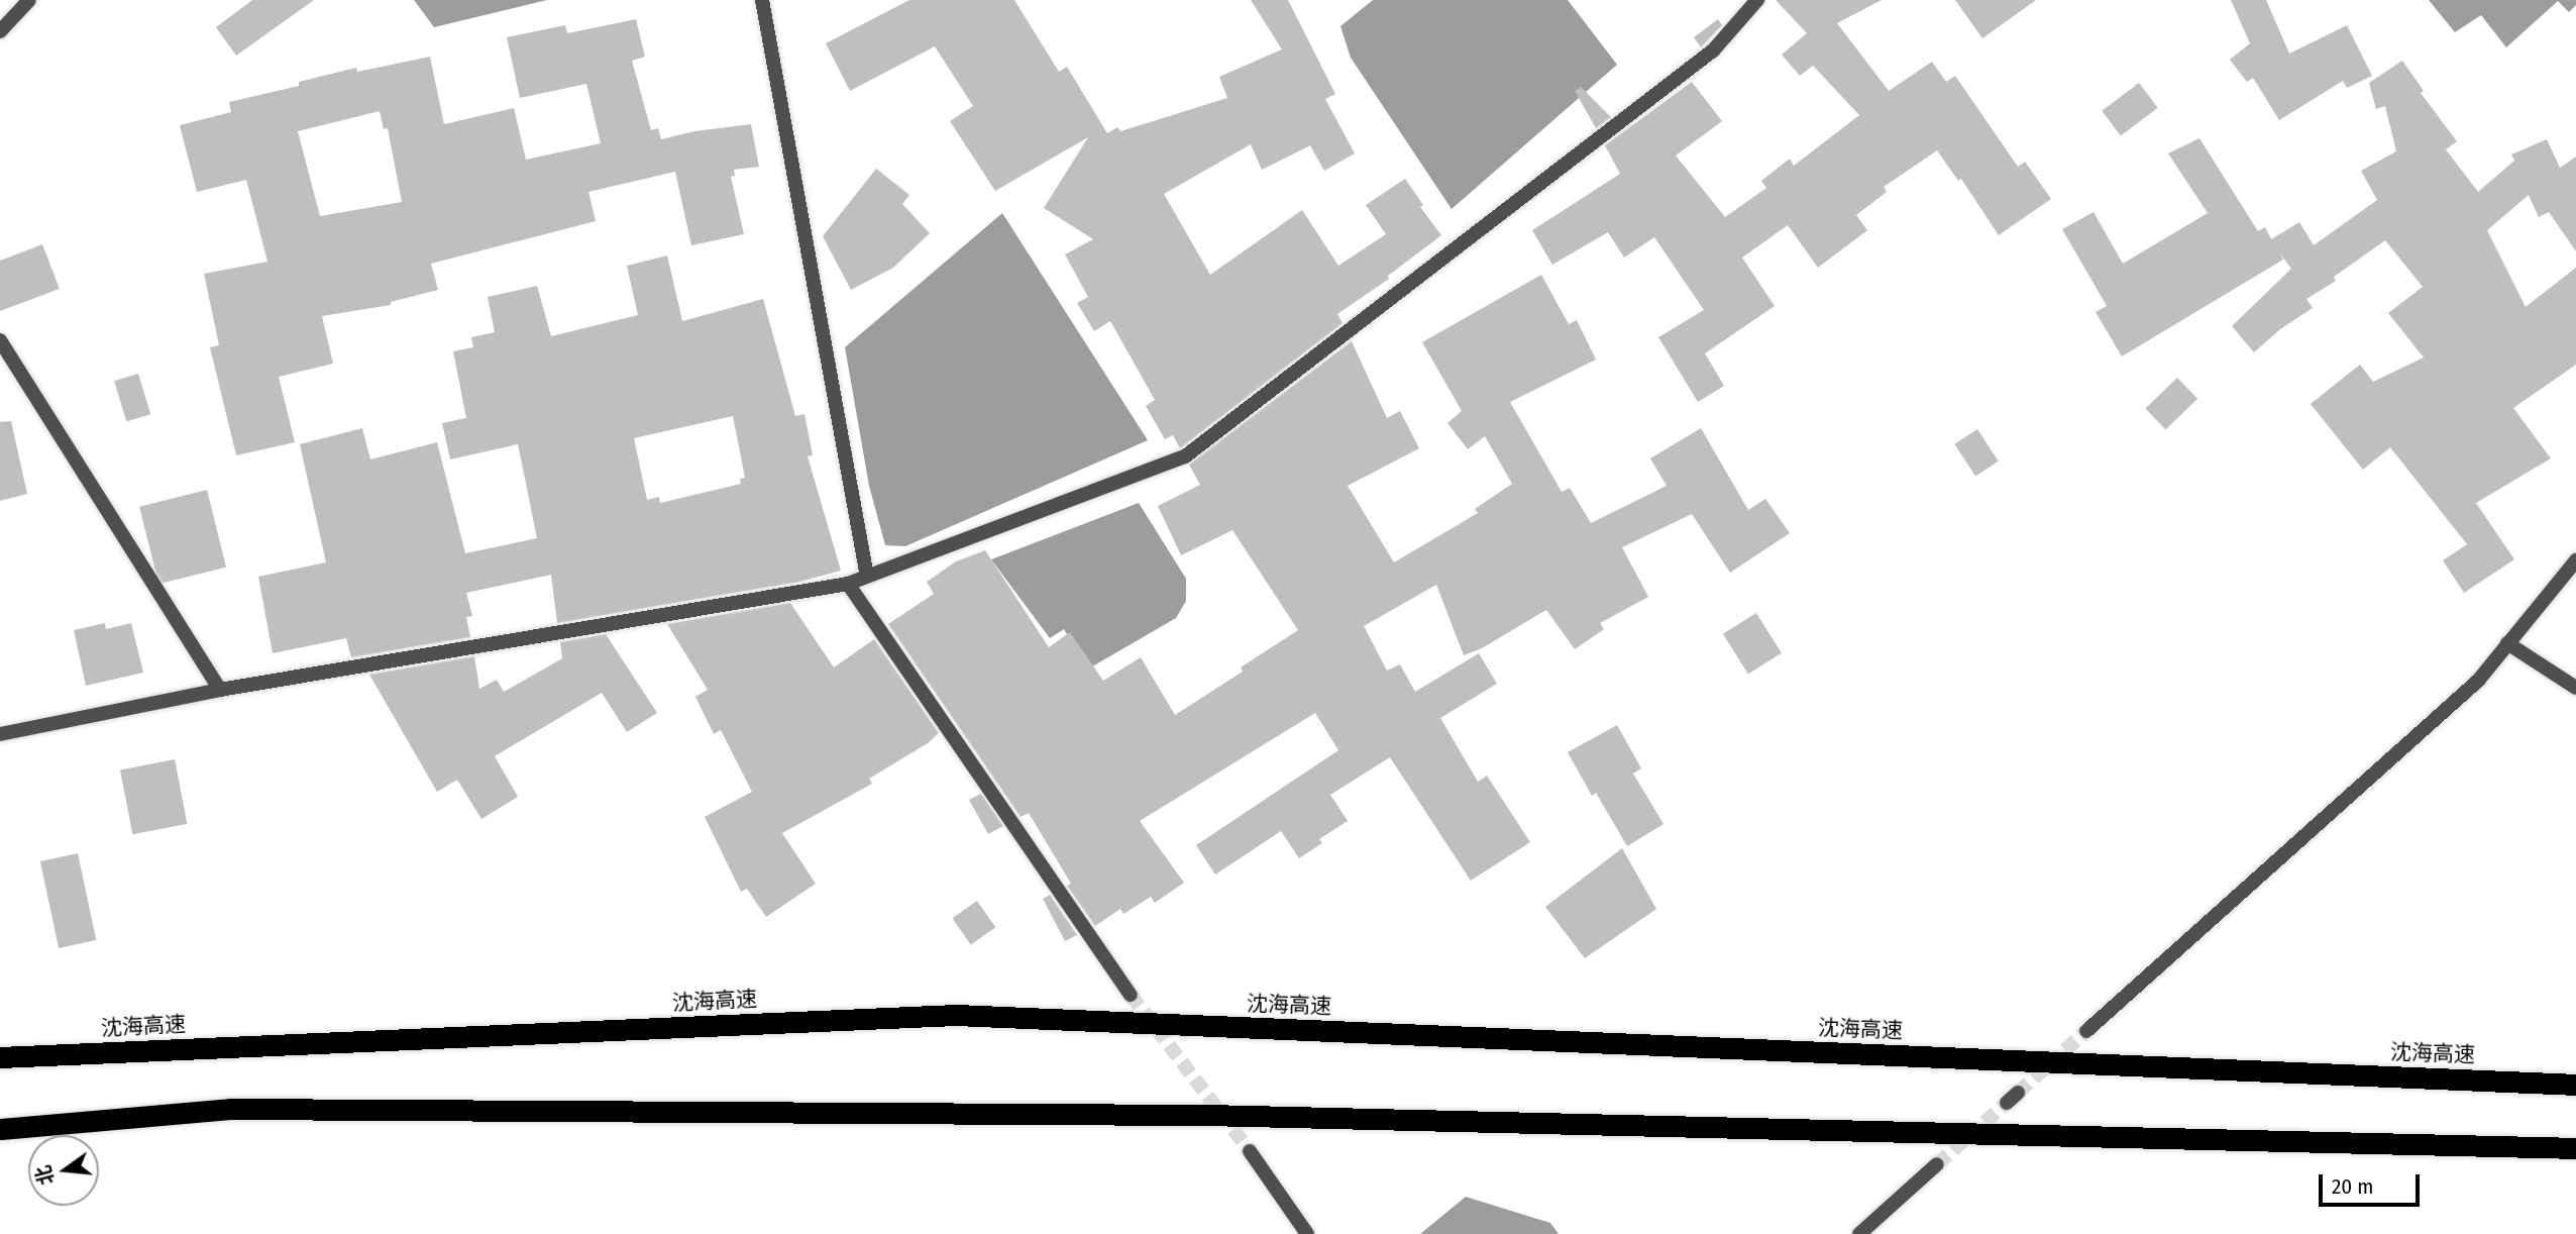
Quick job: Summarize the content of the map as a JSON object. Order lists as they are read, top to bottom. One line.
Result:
{"streets":{"highway":["沈海高速"]},"scale_bar":"20 m","north":"left"}
